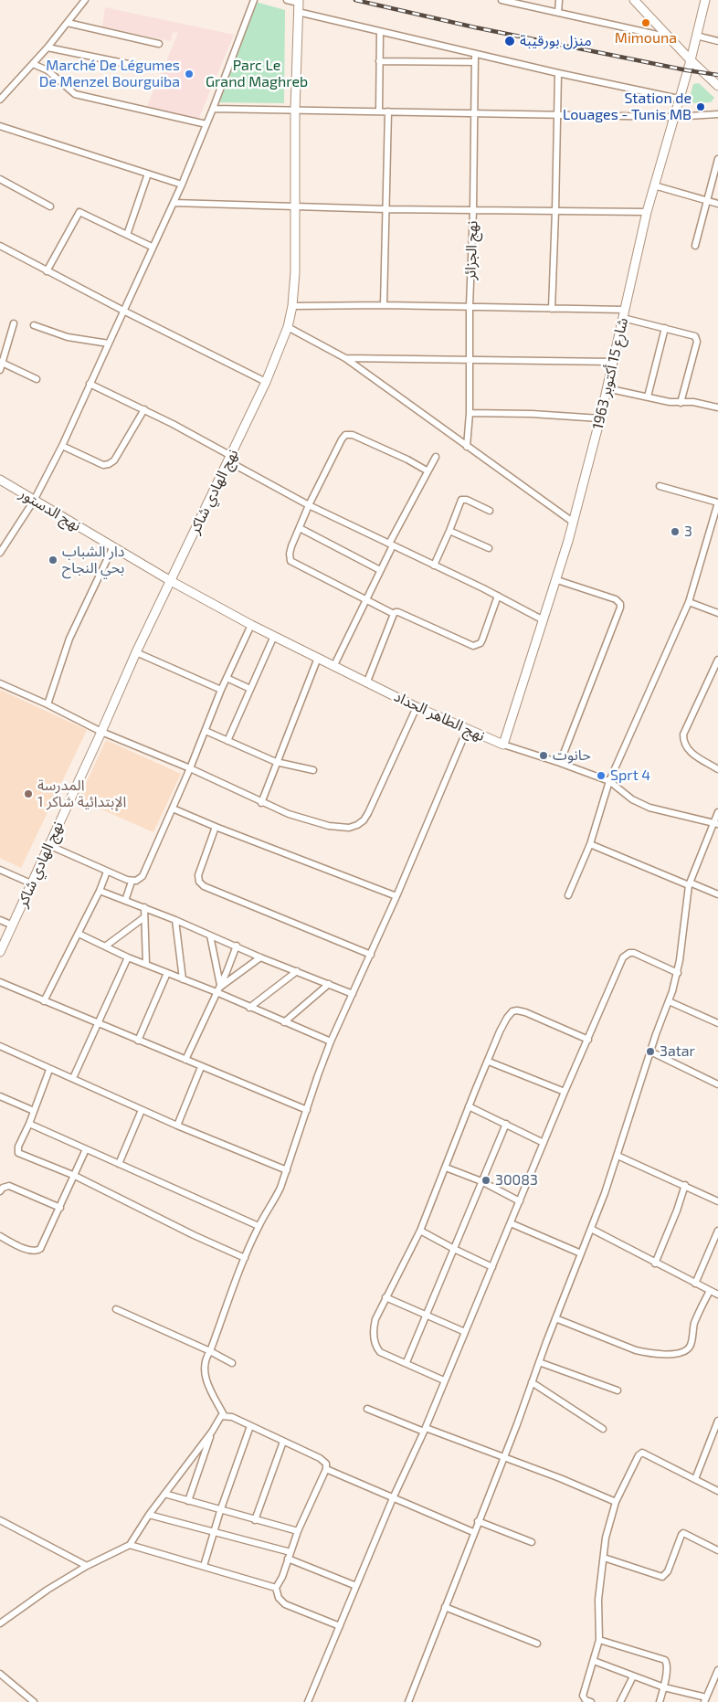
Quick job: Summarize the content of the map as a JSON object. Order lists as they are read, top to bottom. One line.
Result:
{"streets":{"street":["نهج الجزائر","شارع 15 أكتوبر 1963","نهج الهادي شاكر","نهج الدستور","نهج الطاهر الحداد"]},"crossings":[["شارع 15 أكتوبر 1963","نهج الطاهر الحداد"],["نهج الهادي شاكر","نهج الدستور"],["نهج الهادي شاكر","نهج الطاهر الحداد"],["نهج الدستور","نهج الطاهر الحداد"]],"parks":["Parc Le Grand Maghreb"],"places":["Mimouna","منزل بورقيبة","Marché De Légumes De Menzel Bourguiba","Station de Louages - Tunis MB","3","دار الشباب بحي النجاح","حانوت","Sprt 4","المدرسة الإبتدائية شاكر 1","3atar","30083"]}
